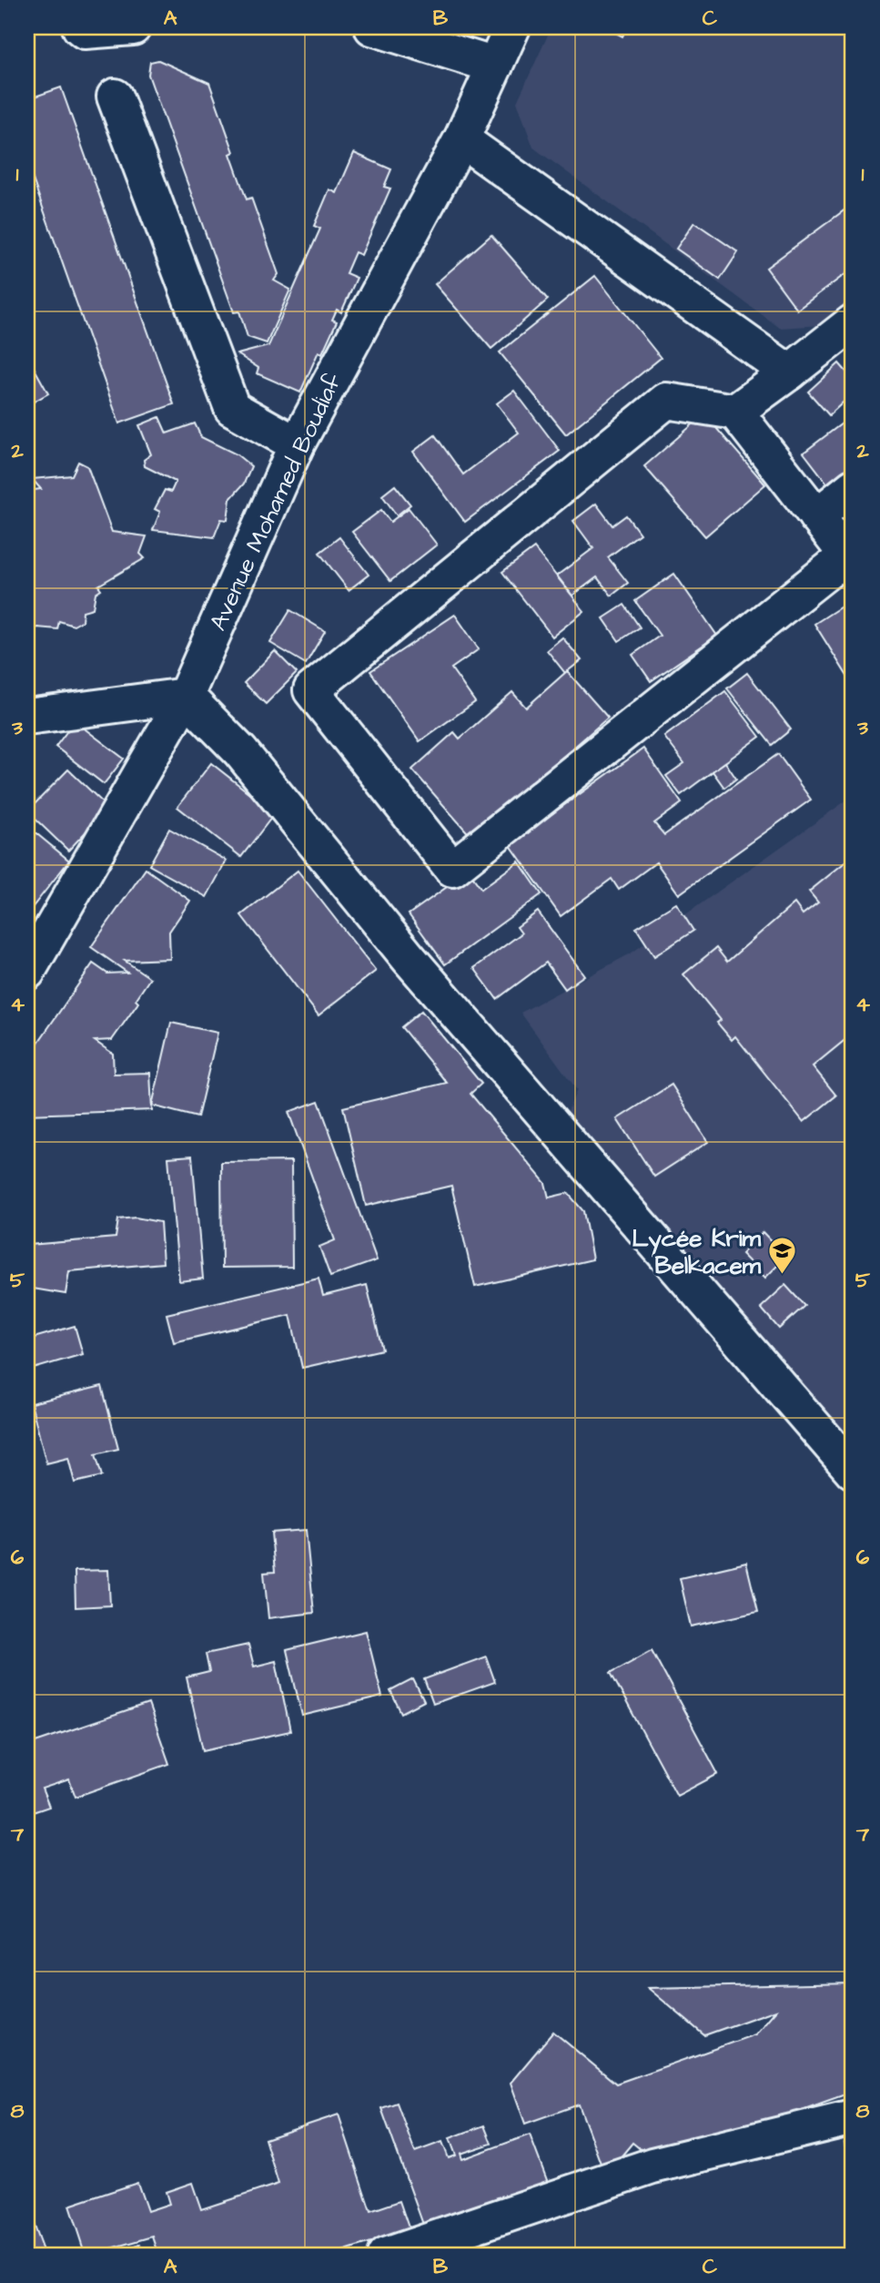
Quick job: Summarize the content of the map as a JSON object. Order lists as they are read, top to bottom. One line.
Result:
{"streets":{"street":["Avenue Mohamed Boudiaf"]},"places":{"school or university":["Lycée Krim Belkacem"]},"grid":{"columns":["A","B","C"],"rows":["1","2","3","4","5","6","7","8"]}}
